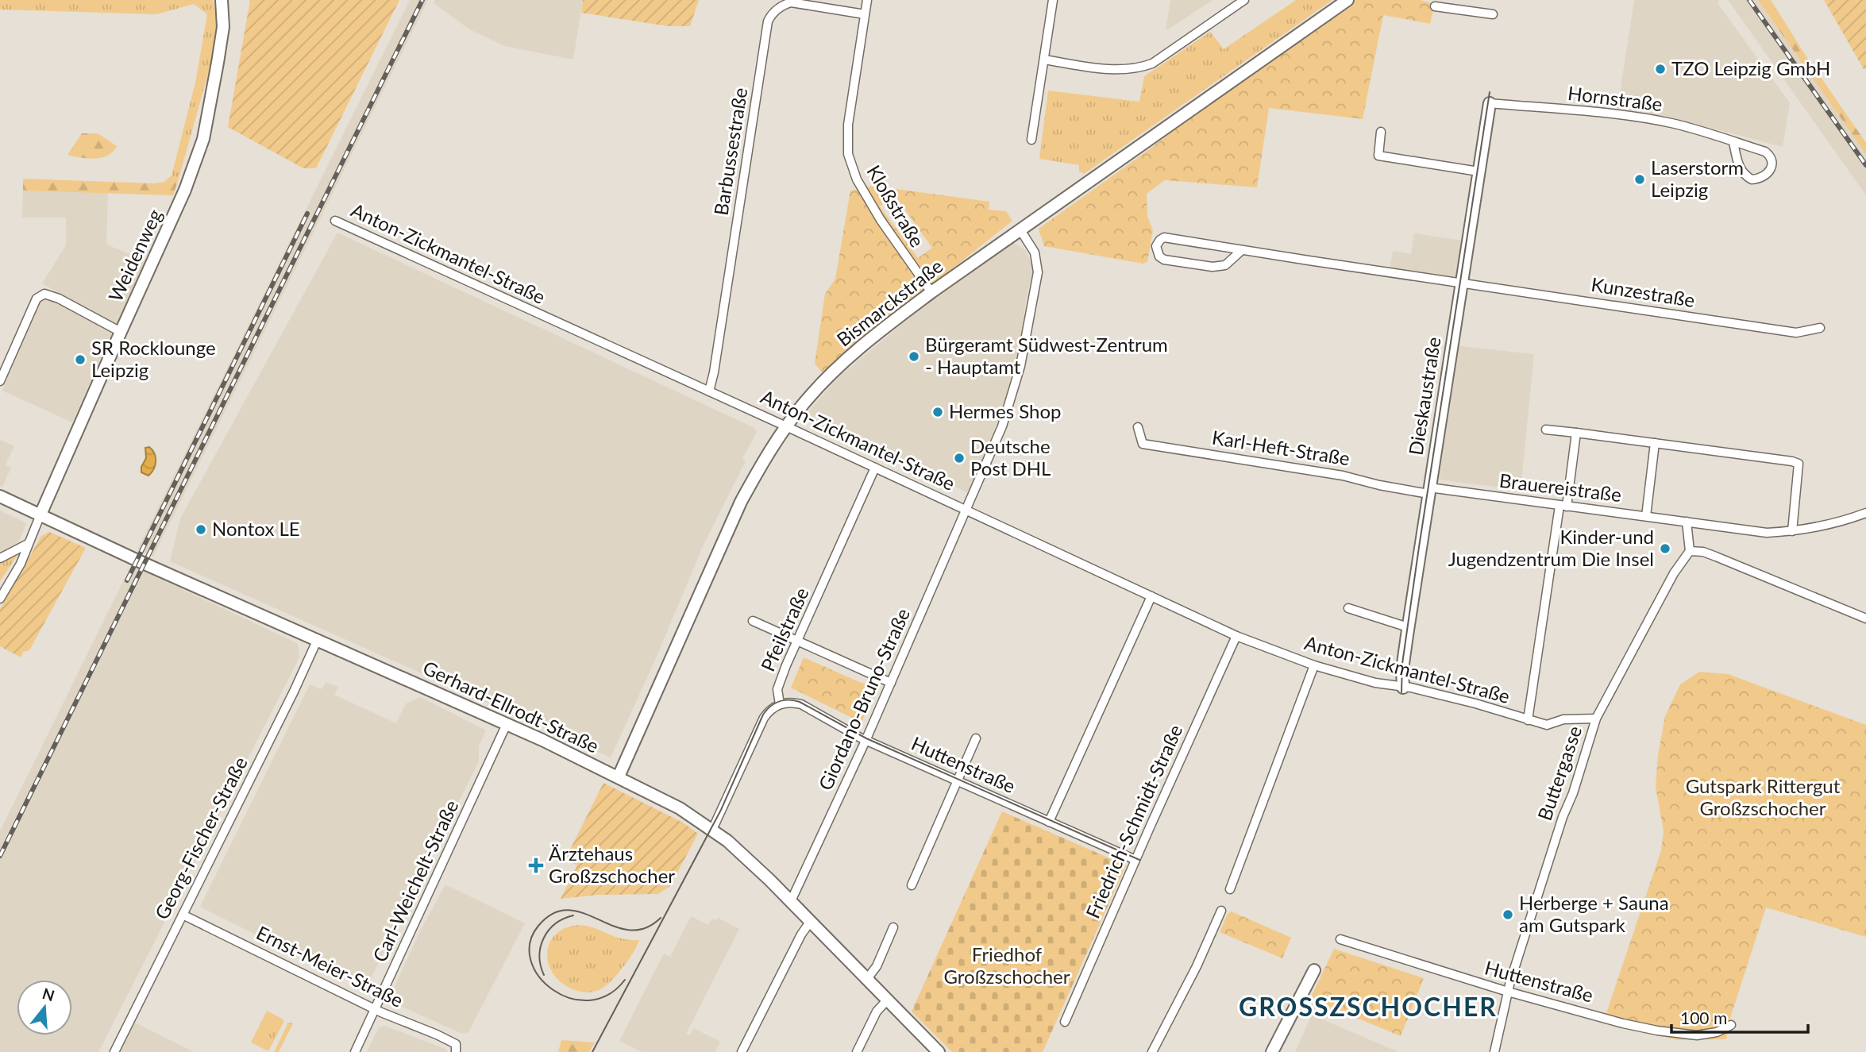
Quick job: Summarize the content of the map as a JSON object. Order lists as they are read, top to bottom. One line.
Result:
{"streets":{"main road":["Weidenweg","Bismarckstraße","Dieskaustraße","Gerhard-Ellrodt-Straße"],"street":["Hornstraße","Barbussestraße","Kloßstraße","Anton-Zickmantel-Straße","Kunzestraße","Karl-Heft-Straße","Brauereistraße","Pfeilstraße","Giordano-Bruno-Straße","Huttenstraße","Buttergasse","Friedrich-Schmidt-Straße","Georg-Fischer-Straße","Carl-Weichelt-Straße","Ernst-Meier-Straße"]},"crossings":[["Hornstraße","Dieskaustraße"],["Barbussestraße","Kloßstraße"],["Barbussestraße","Anton-Zickmantel-Straße"],["Kloßstraße","Bismarckstraße"],["Anton-Zickmantel-Straße","Bismarckstraße"],["Anton-Zickmantel-Straße","Dieskaustraße"],["Anton-Zickmantel-Straße","Pfeilstraße"],["Anton-Zickmantel-Straße","Giordano-Bruno-Straße"],["Anton-Zickmantel-Straße","Buttergasse"],["Anton-Zickmantel-Straße","Friedrich-Schmidt-Straße"],["Weidenweg","Gerhard-Ellrodt-Straße"],["Kunzestraße","Dieskaustraße"],["Bismarckstraße","Giordano-Bruno-Straße"],["Bismarckstraße","Gerhard-Ellrodt-Straße"],["Dieskaustraße","Karl-Heft-Straße"],["Dieskaustraße","Brauereistraße"],["Karl-Heft-Straße","Brauereistraße"],["Pfeilstraße","Gerhard-Ellrodt-Straße"],["Pfeilstraße","Huttenstraße"],["Giordano-Bruno-Straße","Gerhard-Ellrodt-Straße"],["Giordano-Bruno-Straße","Huttenstraße"],["Gerhard-Ellrodt-Straße","Georg-Fischer-Straße"],["Gerhard-Ellrodt-Straße","Carl-Weichelt-Straße"],["Huttenstraße","Buttergasse"],["Huttenstraße","Friedrich-Schmidt-Straße"],["Georg-Fischer-Straße","Ernst-Meier-Straße"],["Carl-Weichelt-Straße","Ernst-Meier-Straße"]],"districts":["GROSSZSCHOCHER"],"parks":["Gutspark Rittergut Großzschocher","Friedhof Großzschocher"],"places":{"other":["TZO Leipzig GmbH","Laserstorm Leipzig","Bürgeramt Südwest-Zentrum - Hauptamt","SR Rocklounge Leipzig","Hermes Shop","Deutsche Post DHL","Nontox LE","Kinder-und Jugendzentrum Die Insel","Herberge + Sauna am Gutspark"],"health":["Ärztehaus Großzschocher"]},"scale_bar":"100 m","north":"top"}
